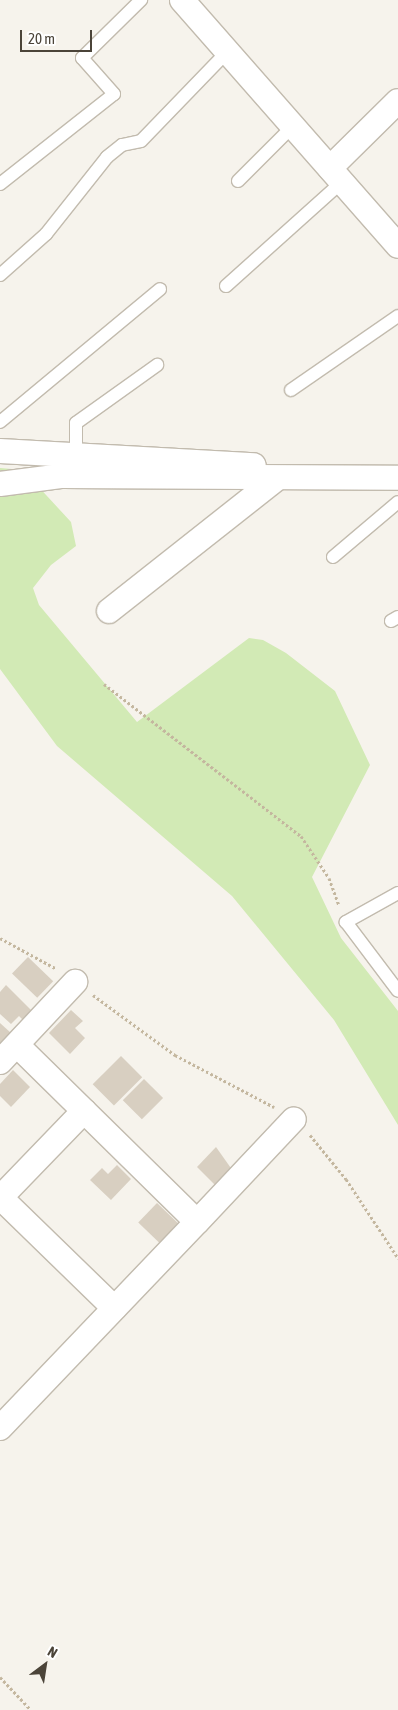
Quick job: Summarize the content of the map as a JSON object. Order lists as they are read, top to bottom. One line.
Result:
{"scale_bar":"20 m","north":"top right"}
